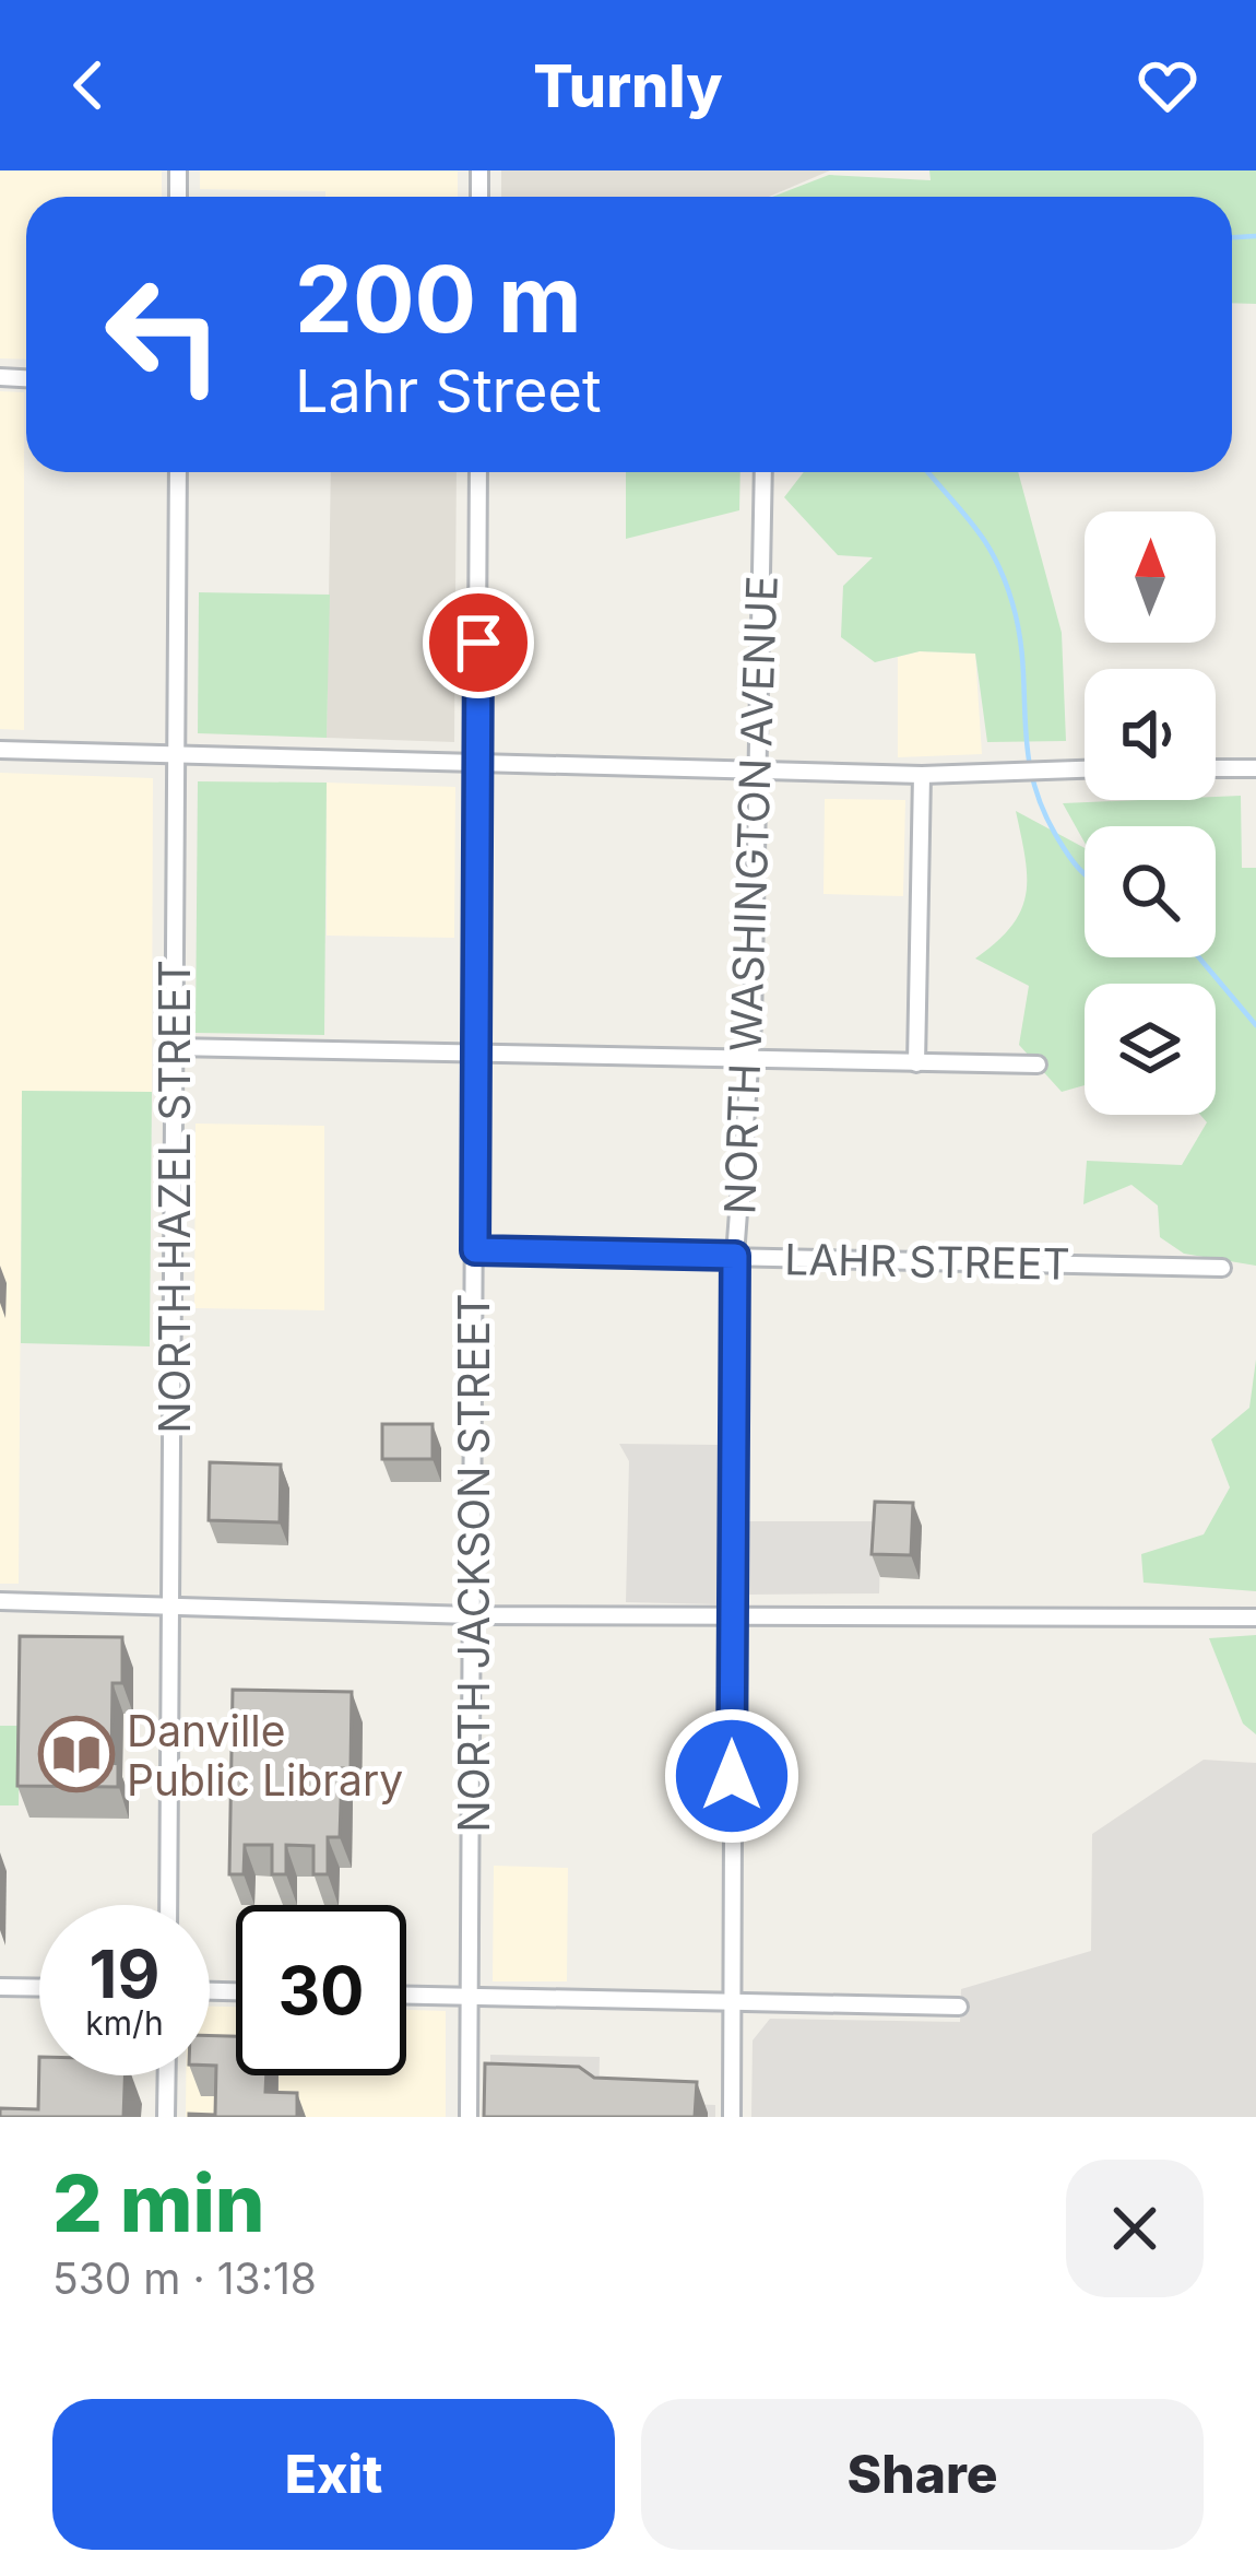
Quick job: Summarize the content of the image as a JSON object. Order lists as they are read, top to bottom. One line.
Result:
{"streets":{"street":["NORTH WASHINGTON AVENUE","NORTH HAZEL STREET","LAHR STREET","NORTH JACKSON STREET"]},"crossings":[["NORTH WASHINGTON AVENUE","LAHR STREET"],["LAHR STREET","NORTH JACKSON STREET"]],"places":{"library":["Danville Public Library"]},"north":"top","page":{"header":"Turnly","turn":["200 m","Lahr Street"],"speed":"19 km/h","limit":"30","heading":["2 min","530 m · 13:18"],"buttons":["Exit","Share"]}}
